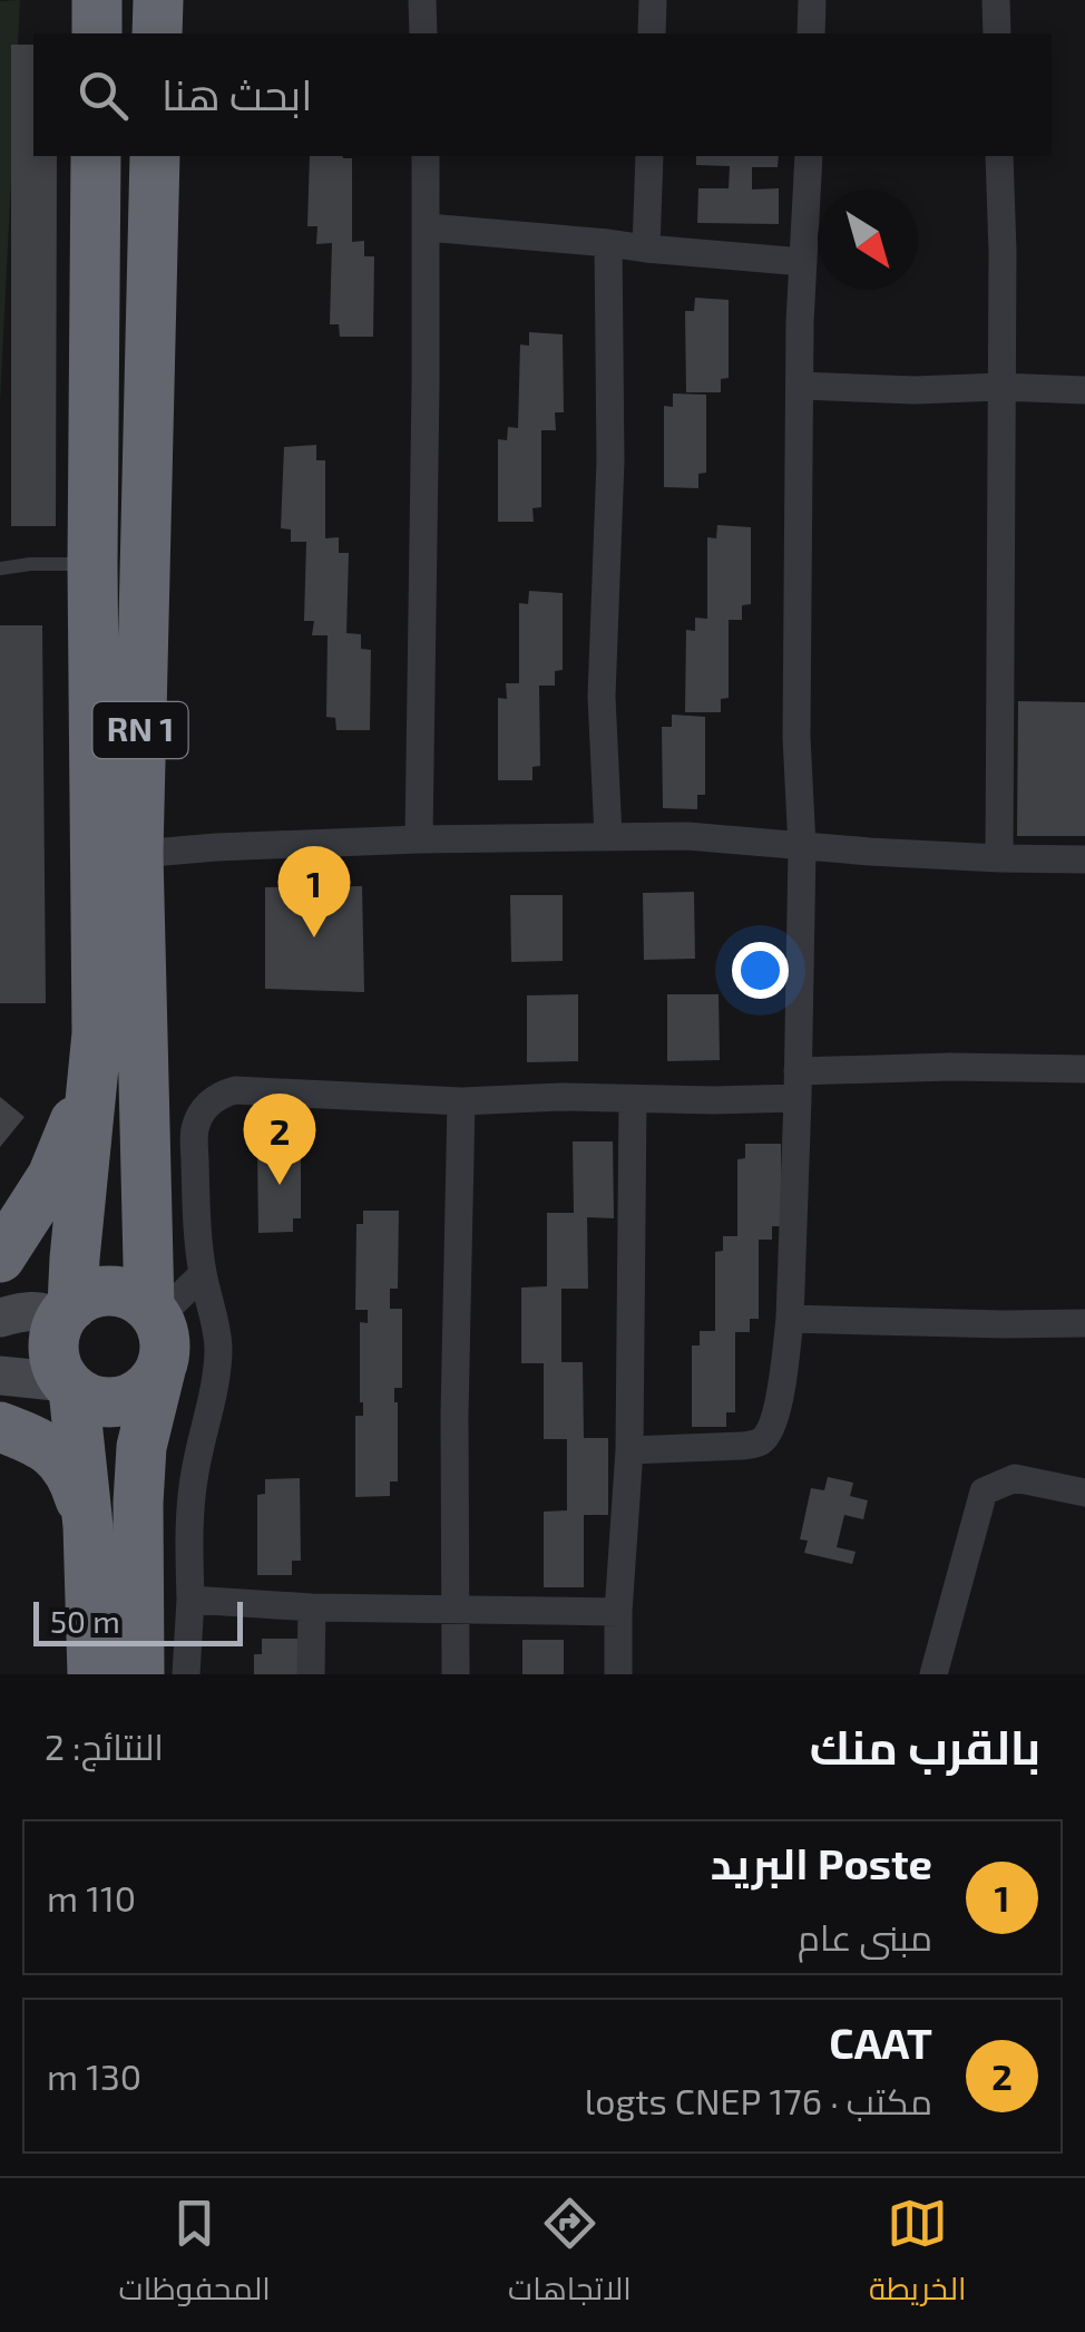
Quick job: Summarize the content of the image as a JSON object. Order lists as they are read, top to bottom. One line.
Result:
{"streets":{"highway":["RN 1"]},"scale_bar":"50 m","north":"bottom right","page":{"search":"ابحث هنا","pins":["1","2"],"scale":"50 m","heading":["بالقرب منك","النتائج: 2"],"list":[{"mark":"1","name":"Poste البريد","note":"مبنى عام","value":"110 m"},{"mark":"2","name":"CAAT","note":"مكتب · 176 logts CNEP","value":"130 m"}],"nav":["الخريطة","الاتجاهات","المحفوظات"]}}
